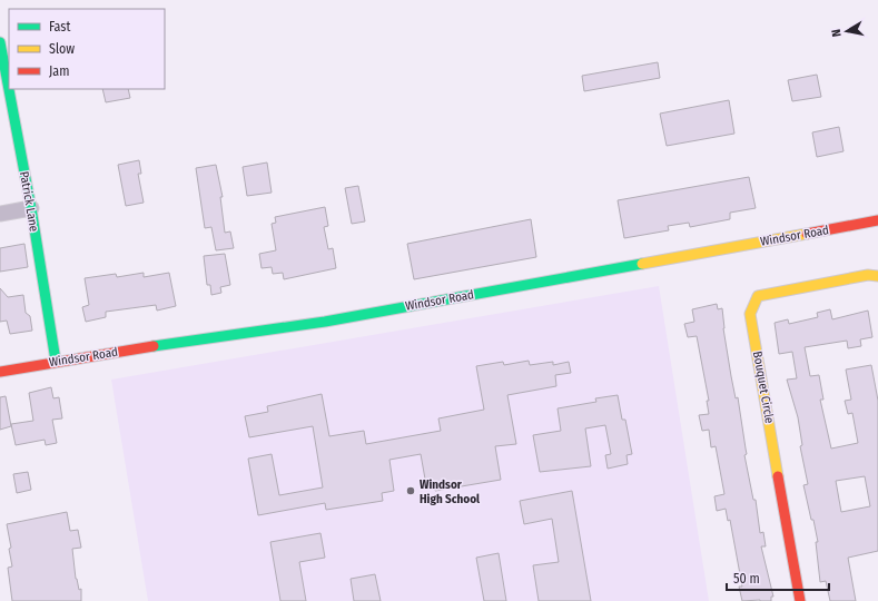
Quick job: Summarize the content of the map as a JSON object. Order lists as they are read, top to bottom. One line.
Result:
{"streets":{"main road":["Patrick Lane","Windsor Road","Bouquet Circle"]},"crossings":[["Patrick Lane","Windsor Road"]],"places":["Windsor High School"],"legend":["Fast","Slow","Jam"],"scale_bar":"50 m","north":"left"}
